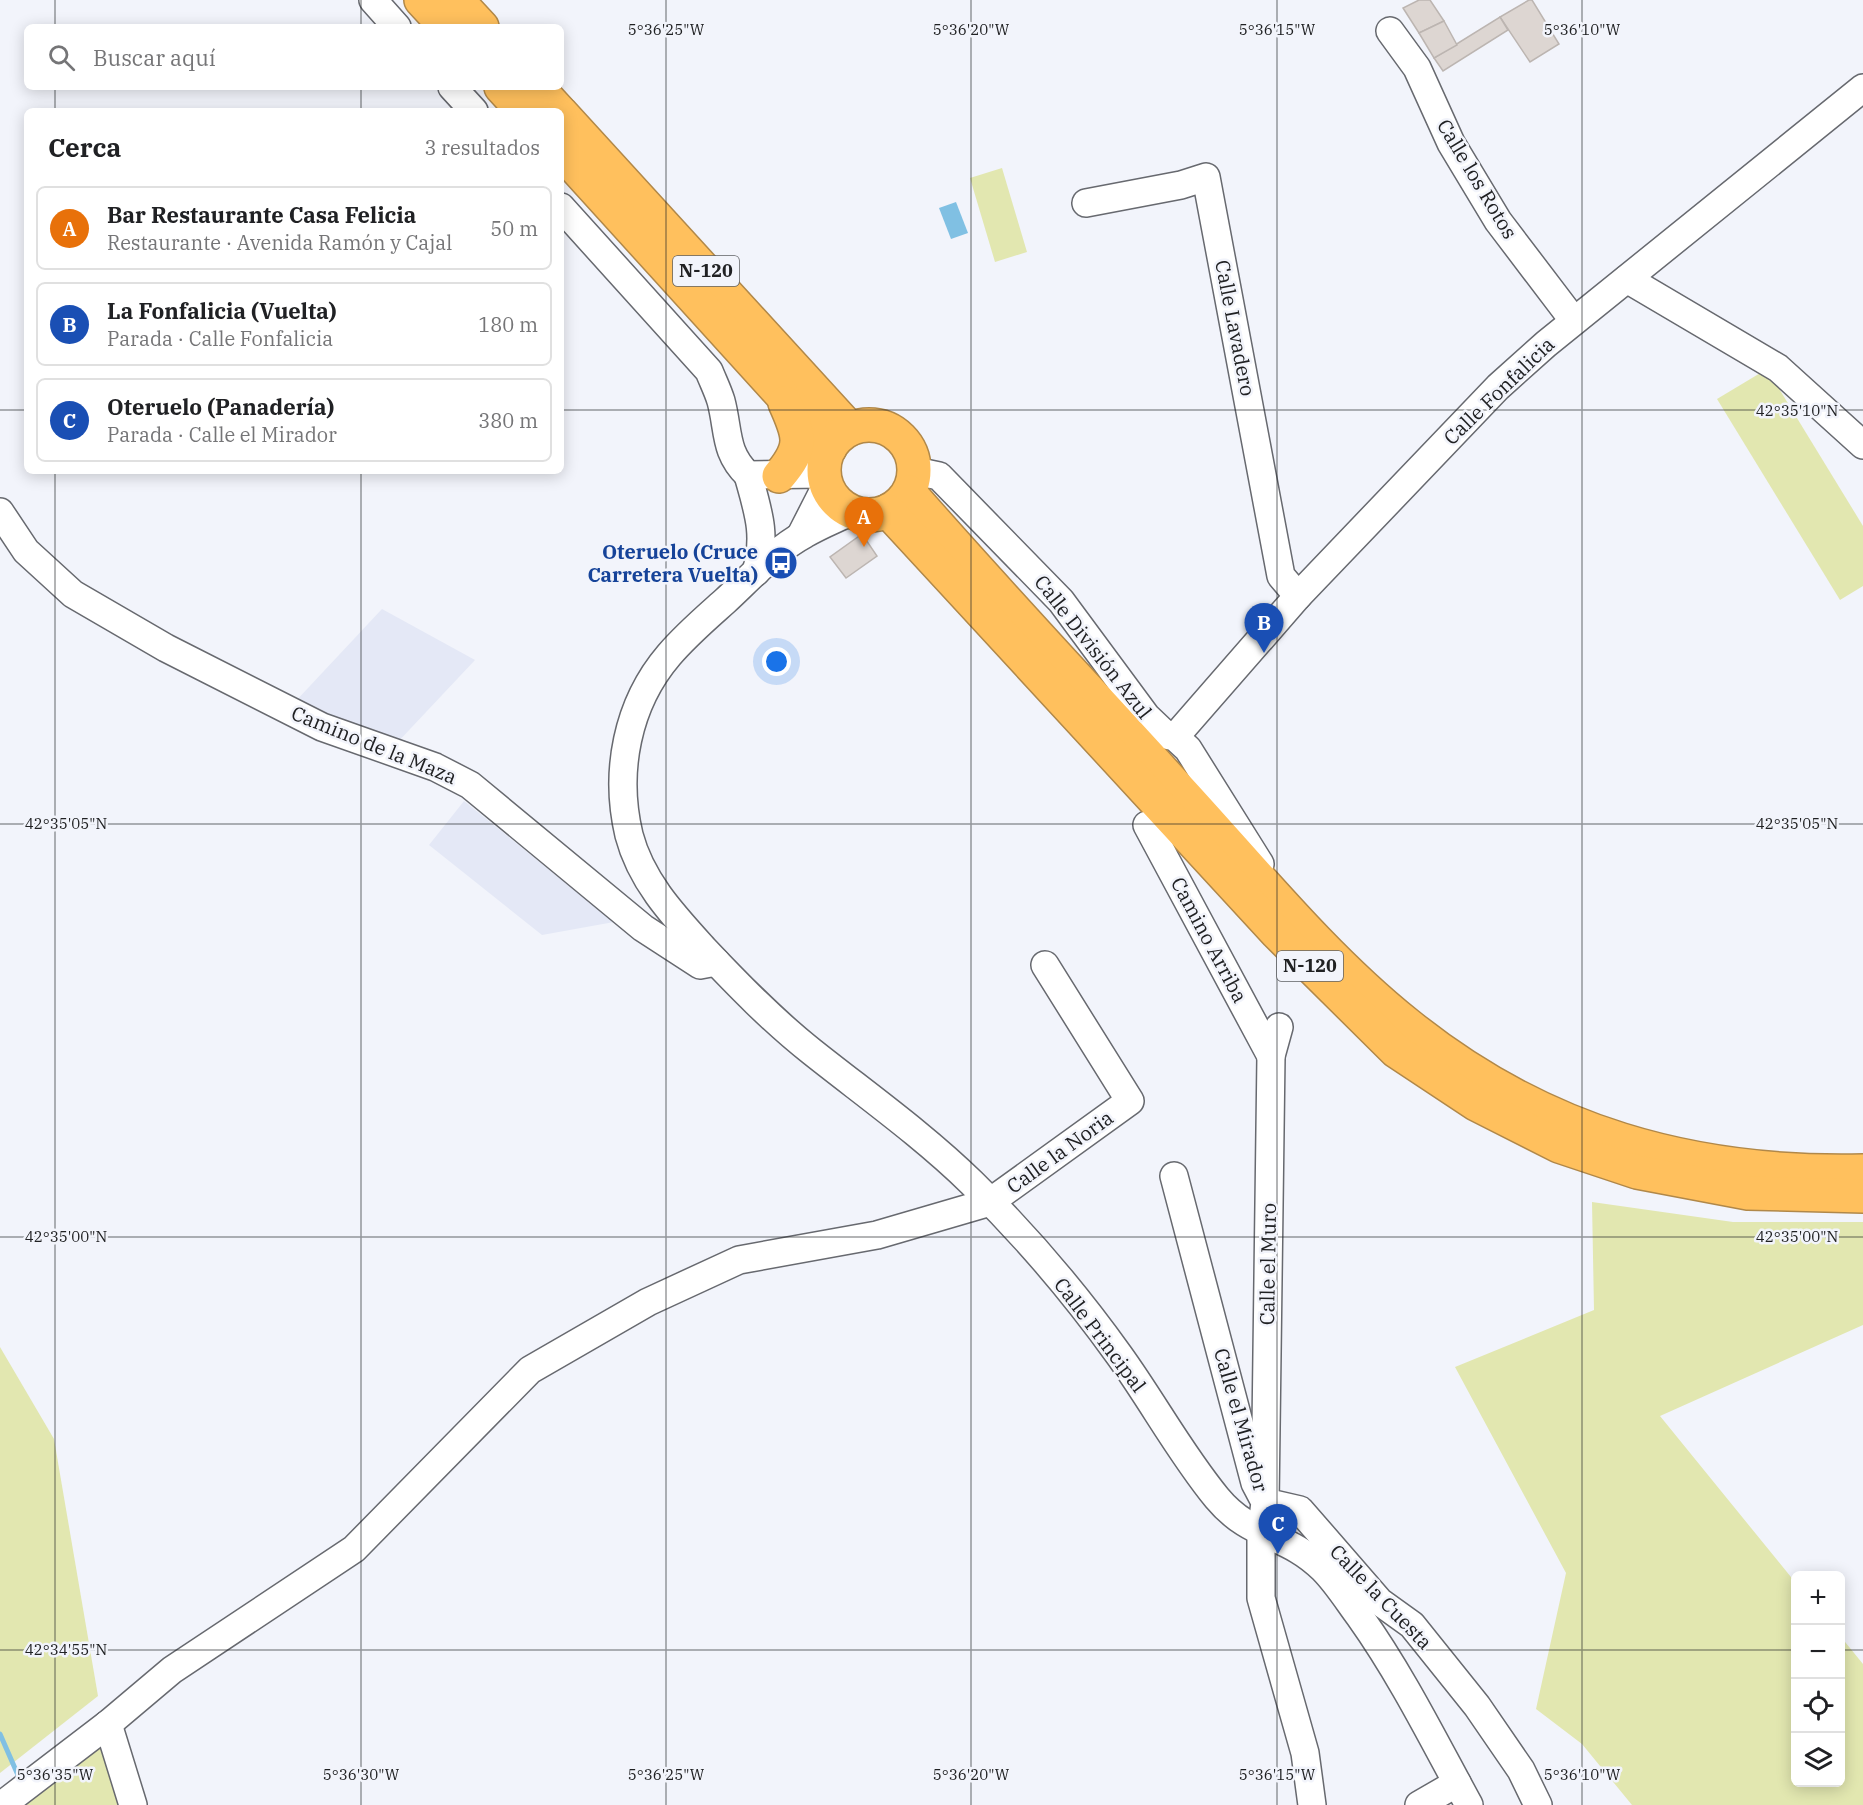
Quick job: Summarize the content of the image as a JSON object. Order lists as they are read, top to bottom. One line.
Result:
{"streets":{"highway":["N-120"],"street":["Calle los Rotos","Calle Lavadero","Calle Fonfalicia","Calle División Azul","Camino de la Maza","Camino Arriba","Calle la Noria","Calle el Muro","Calle Principal","Calle el Mirador","Calle la Cuesta"]},"crossings":[["Calle los Rotos","Calle Fonfalicia"],["N-120","Calle División Azul"],["Calle Lavadero","Calle Fonfalicia"],["Calle Fonfalicia","Calle División Azul"],["Camino de la Maza","Calle Principal"],["Camino Arriba","Calle el Muro"],["Calle la Noria","Calle Principal"],["Calle el Muro","Calle el Mirador"],["Calle el Muro","Calle la Cuesta"],["Calle Principal","Calle el Mirador"],["Calle el Mirador","Calle la Cuesta"]],"places":{"bus stop":["Oteruelo (Cruce Carretera Vuelta)"]},"page":{"search":"Buscar aquí","heading":["Cerca","3 resultados"],"list":[{"mark":"A","name":"Bar Restaurante Casa Felicia","note":"Restaurante · Avenida Ramón y Cajal","value":"50 m"},{"mark":"B","name":"La Fonfalicia (Vuelta)","note":"Parada · Calle Fonfalicia","value":"180 m"},{"mark":"C","name":"Oteruelo (Panadería)","note":"Parada · Calle el Mirador","value":"380 m"}],"pins":["A","B","C"],"map_buttons":["+","−"]},"coordinates":["5°36'25\"W","5°36'20\"W","5°36'15\"W","5°36'10\"W","42°35'10\"N","42°35'05\"N","42°35'00\"N","42°34'55\"N","5°36'35\"W","5°36'30\"W"]}
